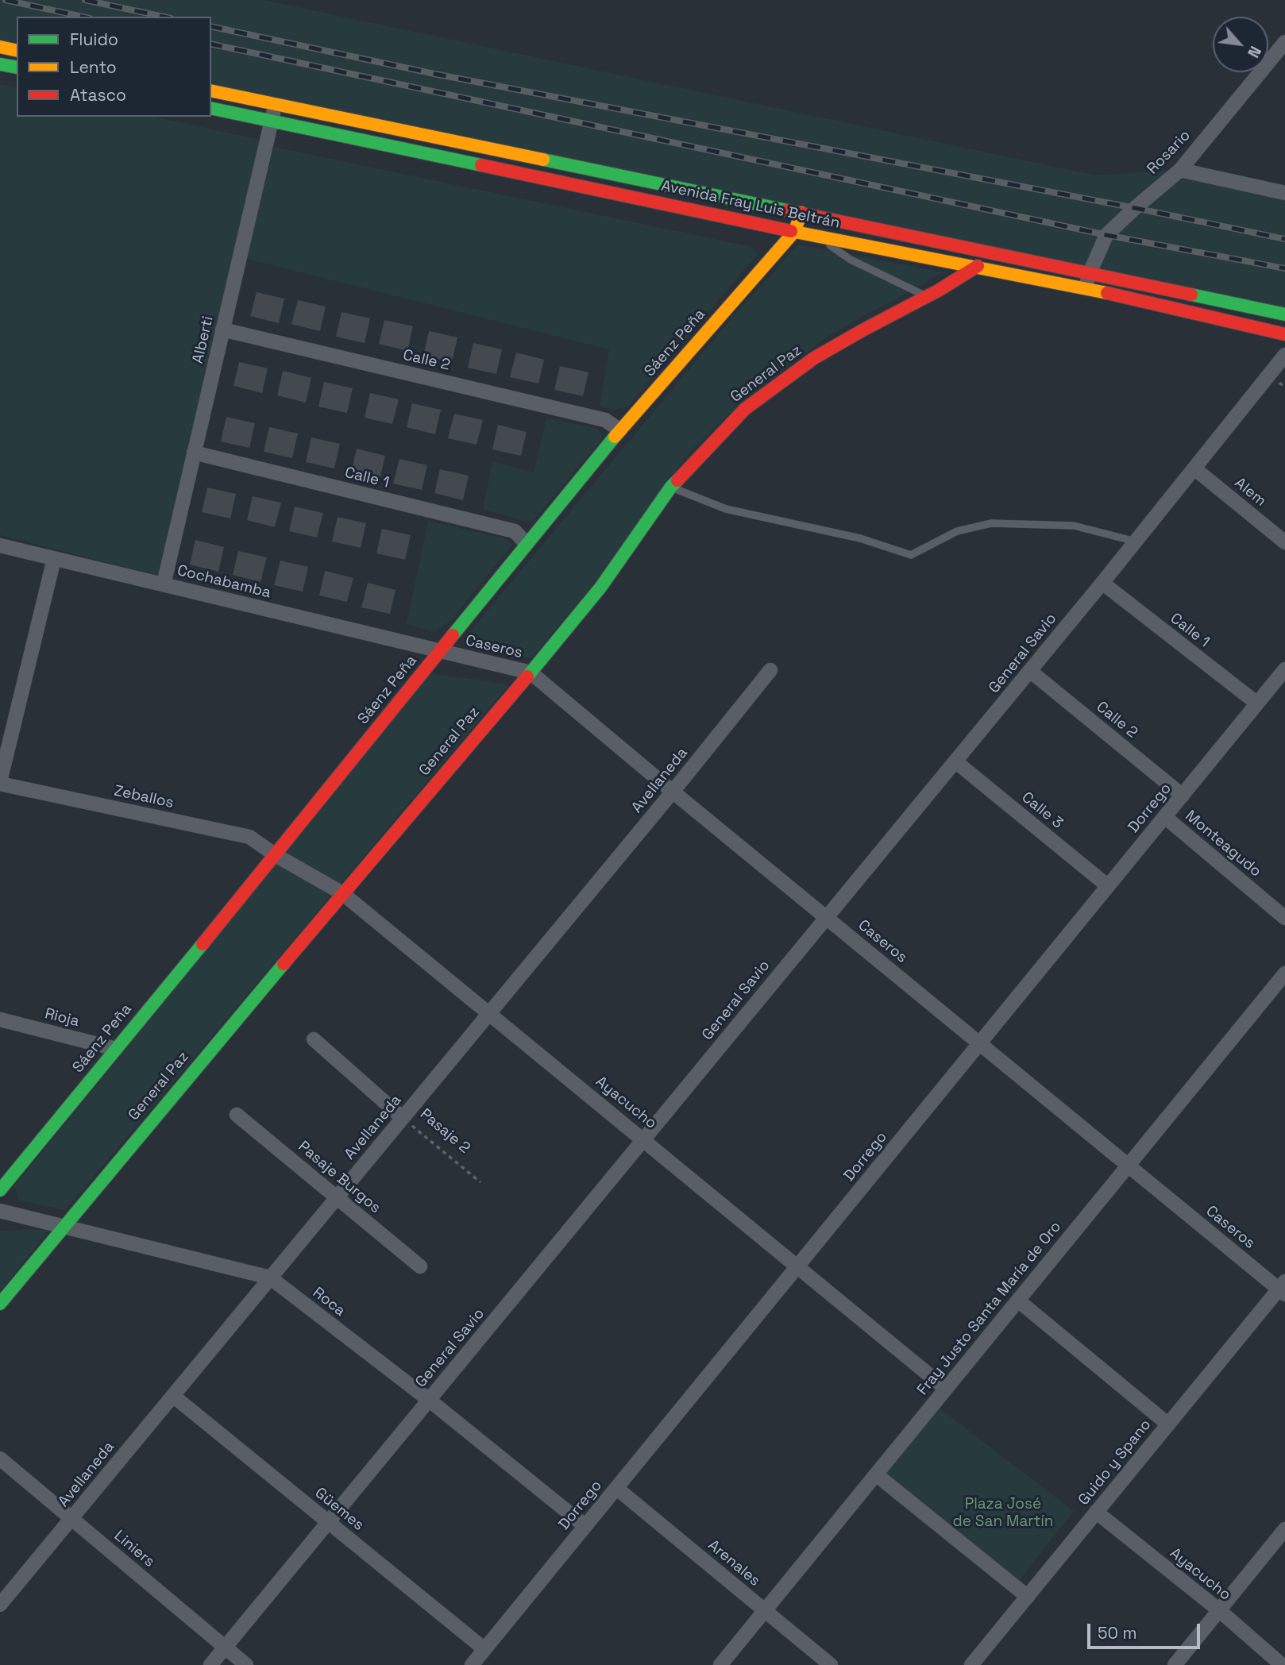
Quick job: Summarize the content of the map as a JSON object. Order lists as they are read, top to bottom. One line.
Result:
{"streets":{"street":["Rosario","Avenida Fray Luis Beltrán","Alberti","Sáenz Peña","Calle 2","General Paz","Calle 1","Alem","Cochabamba","Caseros","General Savio","Avellaneda","Zeballos","Dorrego","Calle 3","Monteagudo","Rioja","Ayacucho","Pasaje 2","Pasaje Burgos","Roca","Fray Justo Santa María de Oro","Guido y Spano","Güemes","Liniers","Arenales"]},"crossings":[["Rosario","Avenida Fray Luis Beltrán"],["Avenida Fray Luis Beltrán","Alberti"],["Avenida Fray Luis Beltrán","Sáenz Peña"],["Avenida Fray Luis Beltrán","General Paz"],["Alberti","Calle 2"],["Alberti","Calle 1"],["Alberti","Cochabamba"],["Sáenz Peña","Calle 2"],["Sáenz Peña","Calle 1"],["Sáenz Peña","Cochabamba"],["Sáenz Peña","Caseros"],["Sáenz Peña","Zeballos"],["Sáenz Peña","Rioja"],["Sáenz Peña","Ayacucho"],["Calle 2","General Savio"],["Calle 2","Dorrego"],["General Paz","Caseros"],["General Paz","Ayacucho"],["General Paz","Roca"],["Calle 1","General Savio"],["Calle 1","Dorrego"],["Alem","General Savio"],["Cochabamba","Caseros"],["Caseros","General Savio"],["Caseros","Avellaneda"],["Caseros","Dorrego"],["Caseros","Fray Justo Santa María de Oro"],["Caseros","Guido y Spano"],["General Savio","Calle 3"],["General Savio","Ayacucho"],["General Savio","Roca"],["General Savio","Güemes"],["General Savio","Liniers"],["Avellaneda","Ayacucho"],["Avellaneda","Pasaje 2"],["Avellaneda","Pasaje Burgos"],["Avellaneda","Roca"],["Avellaneda","Güemes"],["Avellaneda","Liniers"],["Zeballos","Ayacucho"],["Dorrego","Calle 3"],["Dorrego","Monteagudo"],["Dorrego","Ayacucho"],["Dorrego","Roca"],["Dorrego","Güemes"],["Dorrego","Arenales"],["Ayacucho","Fray Justo Santa María de Oro"],["Ayacucho","Guido y Spano"],["Fray Justo Santa María de Oro","Arenales"]],"parks":["Plaza José de San Martín"],"legend":["Fluido","Lento","Atasco"],"scale_bar":"50 m","north":"bottom right"}
